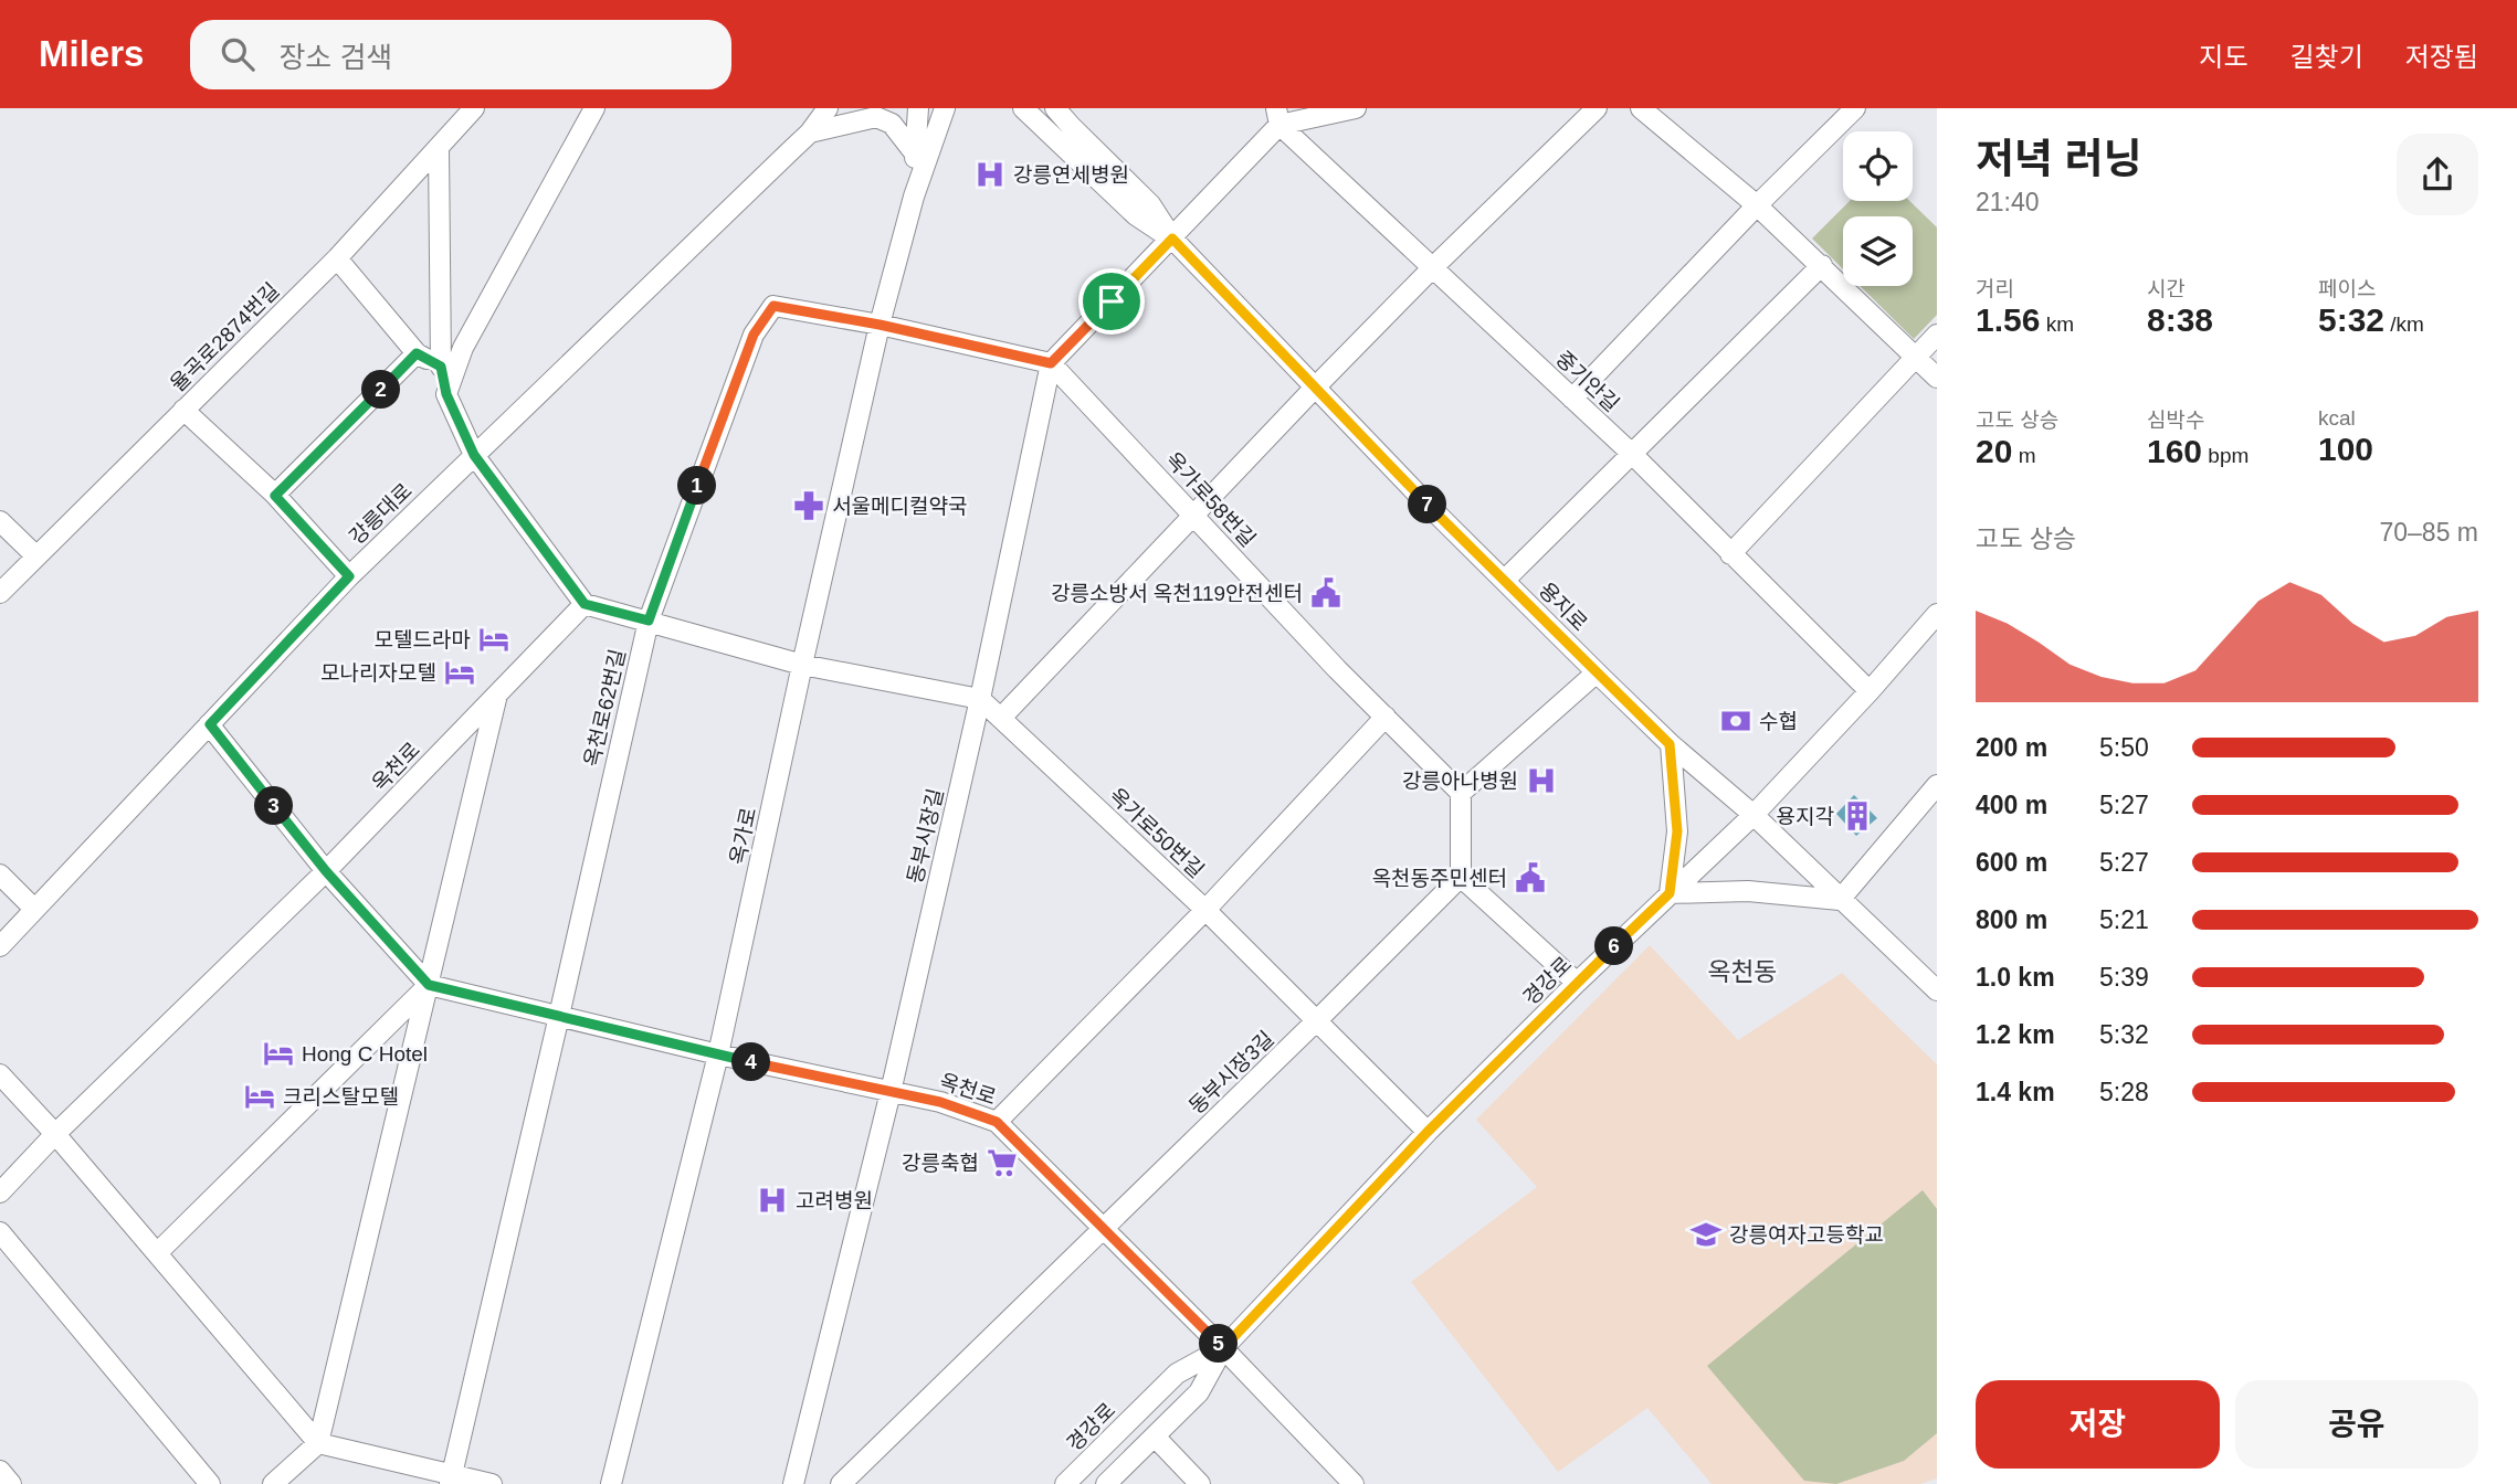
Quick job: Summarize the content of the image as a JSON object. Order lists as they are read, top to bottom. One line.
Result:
{"streets":{"street":["율곡로2874번길","중기안길","옥가로58번길","강릉대로","용지로","옥천로62번길","옥천로","옥가로50번길","옥가로","동부시장길","경강로","동부시장3길"]},"crossings":[["중기안길","경강로"],["옥가로58번길","용지로"],["옥가로58번길","동부시장길"],["옥가로58번길","경강로"],["옥가로58번길","동부시장3길"],["용지로","경강로"],["용지로","동부시장3길"],["옥천로62번길","옥천로"],["옥천로62번길","옥가로"],["옥천로","옥가로"],["옥천로","동부시장길"],["옥천로","경강로"],["옥천로","동부시장3길"],["옥가로50번길","동부시장길"],["옥가로50번길","경강로"],["옥가로50번길","동부시장3길"],["경강로","동부시장3길"]],"districts":["옥천동"],"places":{"hospital":["강릉연세병원","강릉아나병원","고려병원"],"pharmacy":["서울메디컬약국"],"public building":["강릉소방서 옥천119안전센터","옥천동주민센터"],"hotel":["모텔드라마","모나리자모텔","Hong C Hotel","크리스탈모텔"],"bank":["수협"],"building":["용지각"],"supermarket":["강릉축협"],"school or university":["강릉여자고등학교"]},"page":{"header":"Milers","search":"장소 검색","nav":["지도","길찾기","저장됨"],"heading":["저녁 러닝","21:40"],"stats":[["거리","1.56 km"],["시간","8:38"],["페이스","5:32 /km"],["고도 상승","20 m"],["심박수","160 bpm"],["kcal","100"]],"pins":["2","1","7","3","6","4","5"],"chart":["고도 상승","70–85 m"],"list":[{"name":"200 m","note":"5:50"},{"name":"400 m","note":"5:27"},{"name":"600 m","note":"5:27"},{"name":"800 m","note":"5:21"},{"name":"1.0 km","note":"5:39"},{"name":"1.2 km","note":"5:32"},{"name":"1.4 km","note":"5:28"}],"buttons":["저장","공유"]}}
